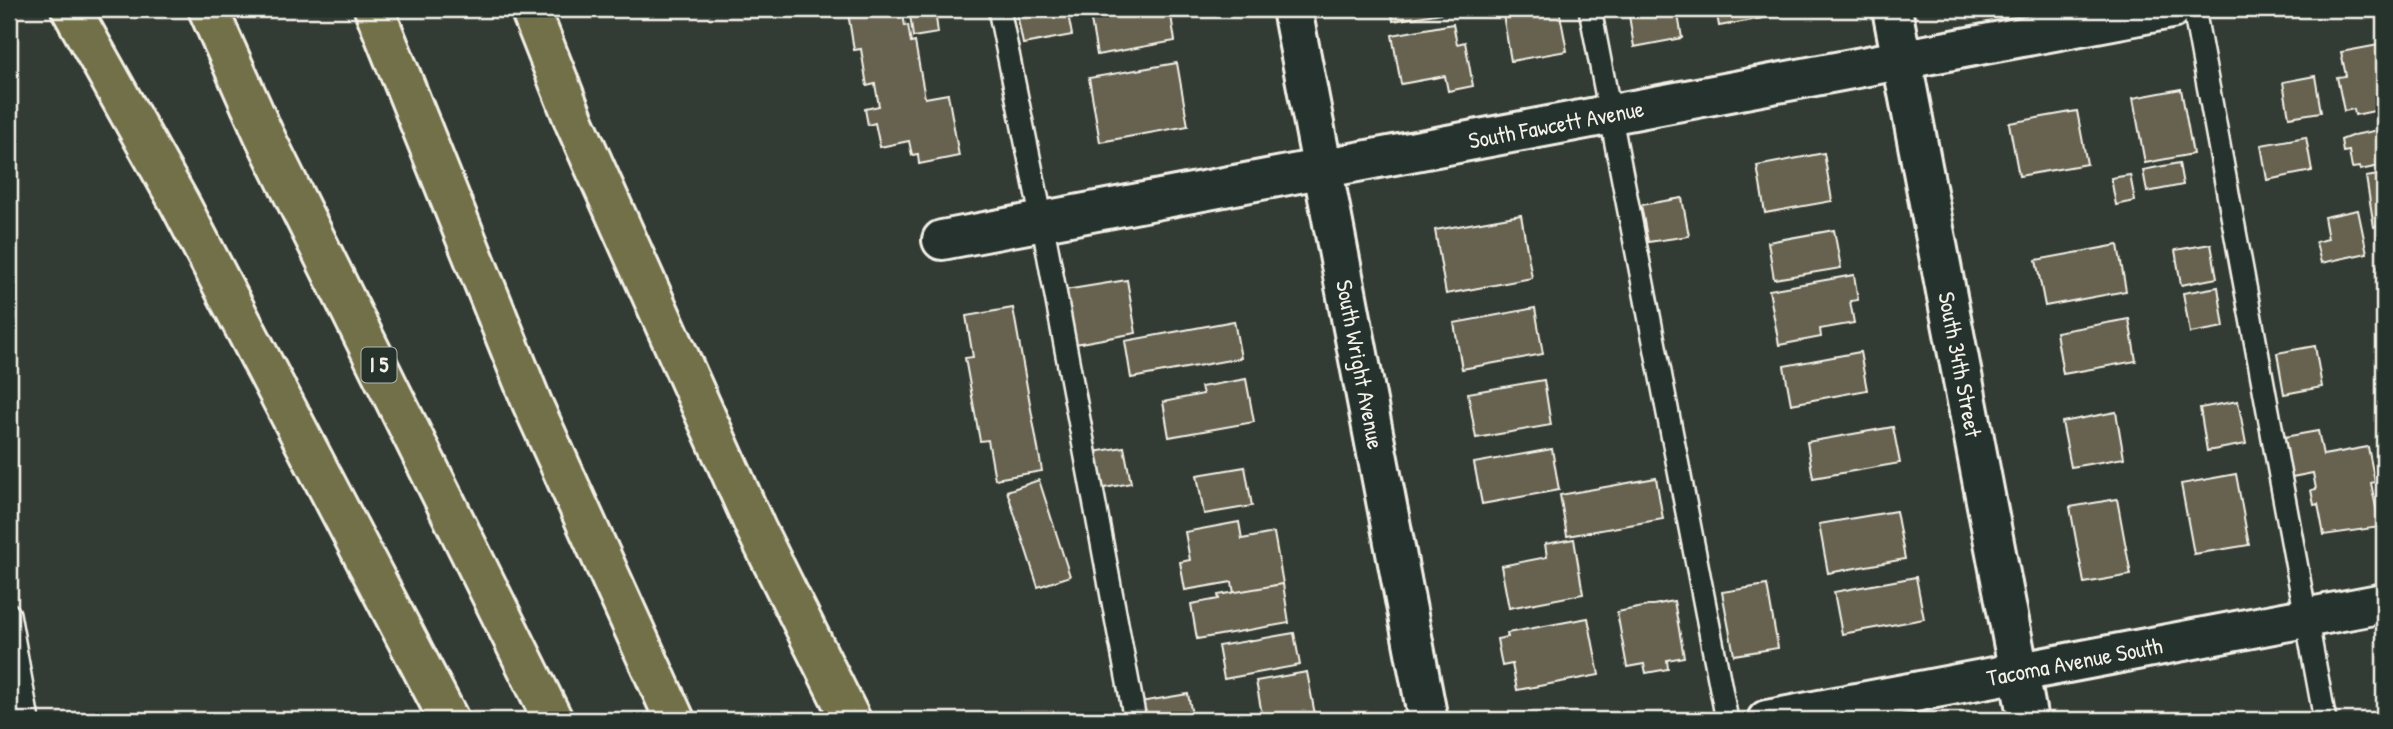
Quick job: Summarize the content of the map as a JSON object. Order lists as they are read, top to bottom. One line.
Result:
{"streets":{"highway":["I 5"],"street":["South Fawcett Avenue","South Wright Avenue","South 34th Street","Tacoma Avenue South"]},"crossings":[["South Fawcett Avenue","South Wright Avenue"],["South Fawcett Avenue","South 34th Street"],["South 34th Street","Tacoma Avenue South"]]}
